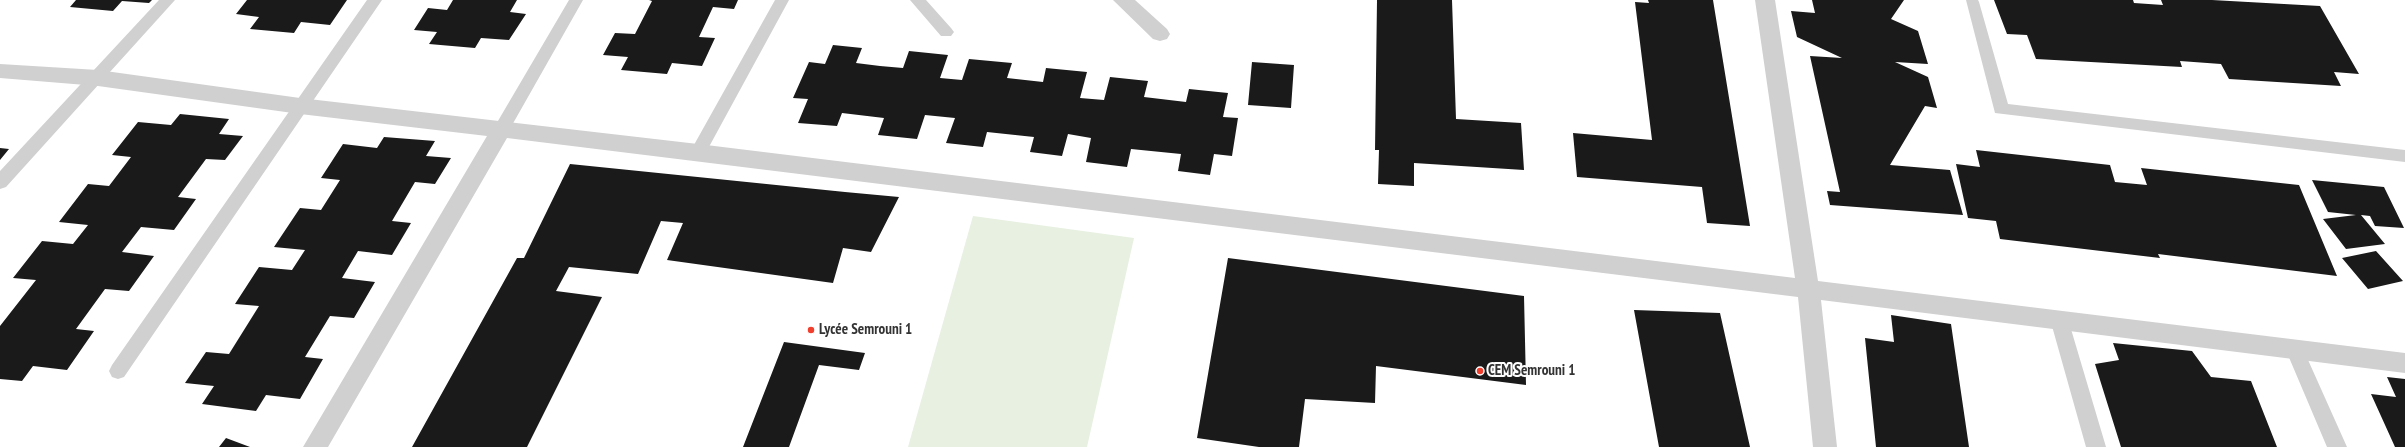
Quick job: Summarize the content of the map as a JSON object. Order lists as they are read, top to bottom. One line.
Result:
{"places":["Lycée Semrouni 1","CEM Semrouni 1"]}
